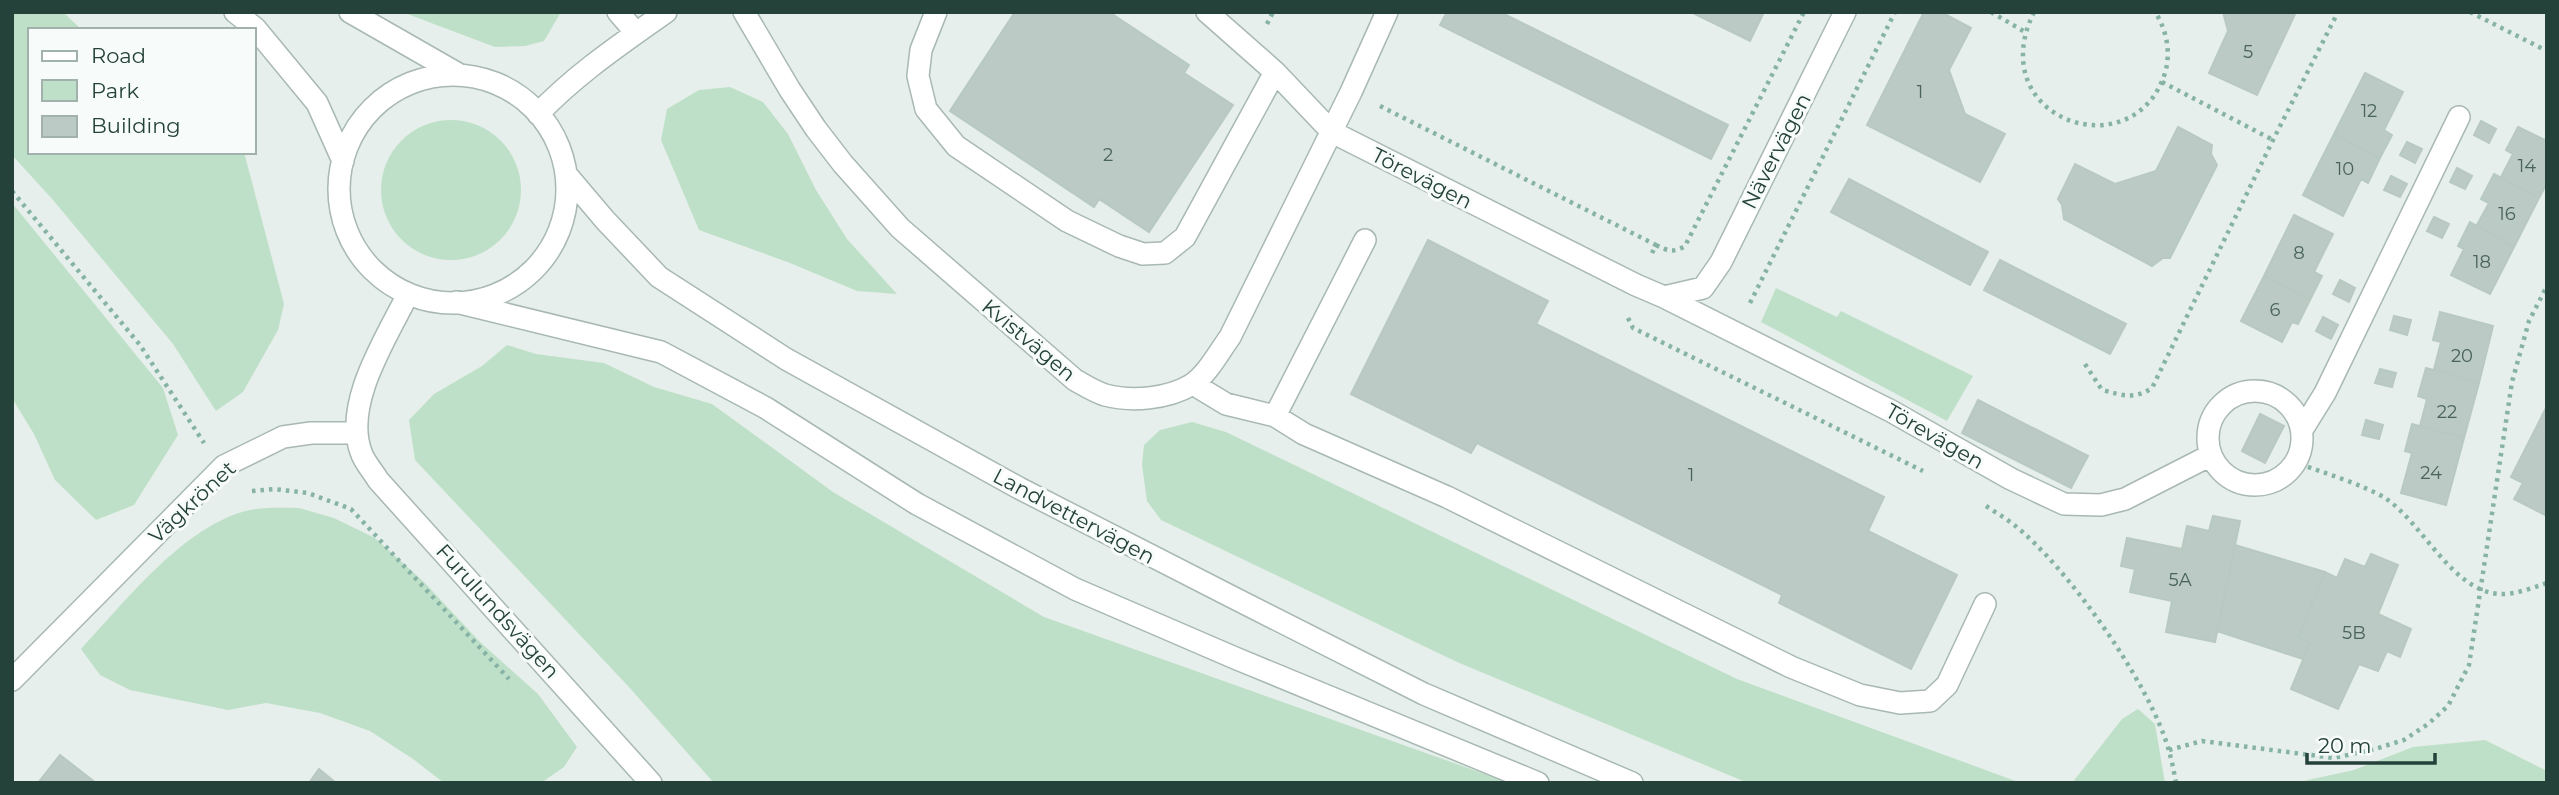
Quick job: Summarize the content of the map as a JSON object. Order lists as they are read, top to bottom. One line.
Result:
{"streets":{"street":["Nävervägen","Törevägen","Kvistvägen","Vägkrönet","Landvettervägen","Furulundsvägen"]},"crossings":[["Nävervägen","Törevägen"],["Törevägen","Kvistvägen"],["Vägkrönet","Furulundsvägen"]],"house_numbers":["5","1","12","2","14","10","16","8","18","6","20","22","24","1","5A","5B"],"legend":["Road","Park","Building"],"scale_bar":"20 m"}
